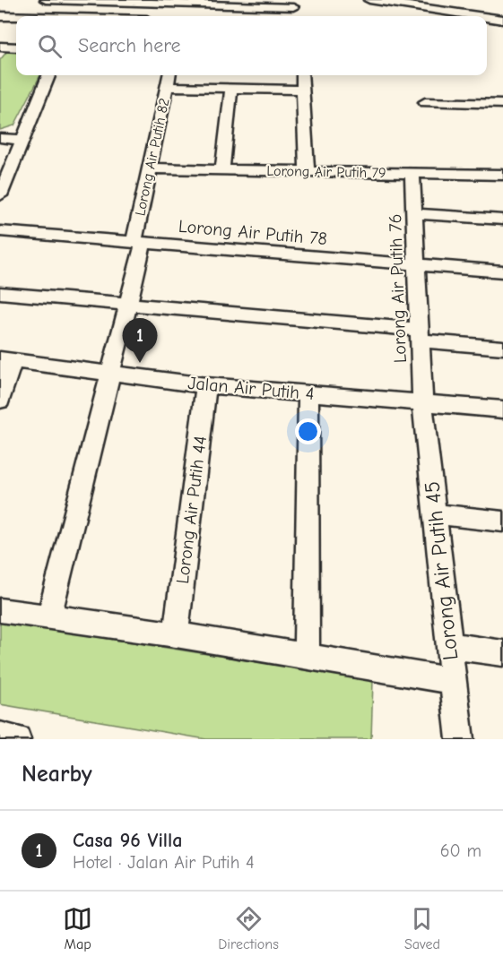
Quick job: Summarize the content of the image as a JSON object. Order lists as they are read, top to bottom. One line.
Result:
{"streets":{"street":["Lorong Air Putih 82","Lorong Air Putih 79","Lorong Air Putih 78","Lorong Air Putih 76","Jalan Air Putih 4","Lorong Air Putih 44","Lorong Air Putih 45"]},"crossings":[["Lorong Air Putih 82","Lorong Air Putih 79"],["Lorong Air Putih 82","Lorong Air Putih 78"],["Lorong Air Putih 82","Jalan Air Putih 4"],["Lorong Air Putih 79","Lorong Air Putih 76"],["Lorong Air Putih 78","Lorong Air Putih 76"],["Lorong Air Putih 76","Jalan Air Putih 4"],["Lorong Air Putih 76","Lorong Air Putih 45"],["Jalan Air Putih 4","Lorong Air Putih 44"],["Jalan Air Putih 4","Lorong Air Putih 45"]],"page":{"search":"Search here","pins":"1","heading":"Nearby","list":[{"mark":"1","name":"Casa 96 Villa","note":"Hotel · Jalan Air Putih 4","value":"60 m"}],"nav":["Map","Directions","Saved"]}}
